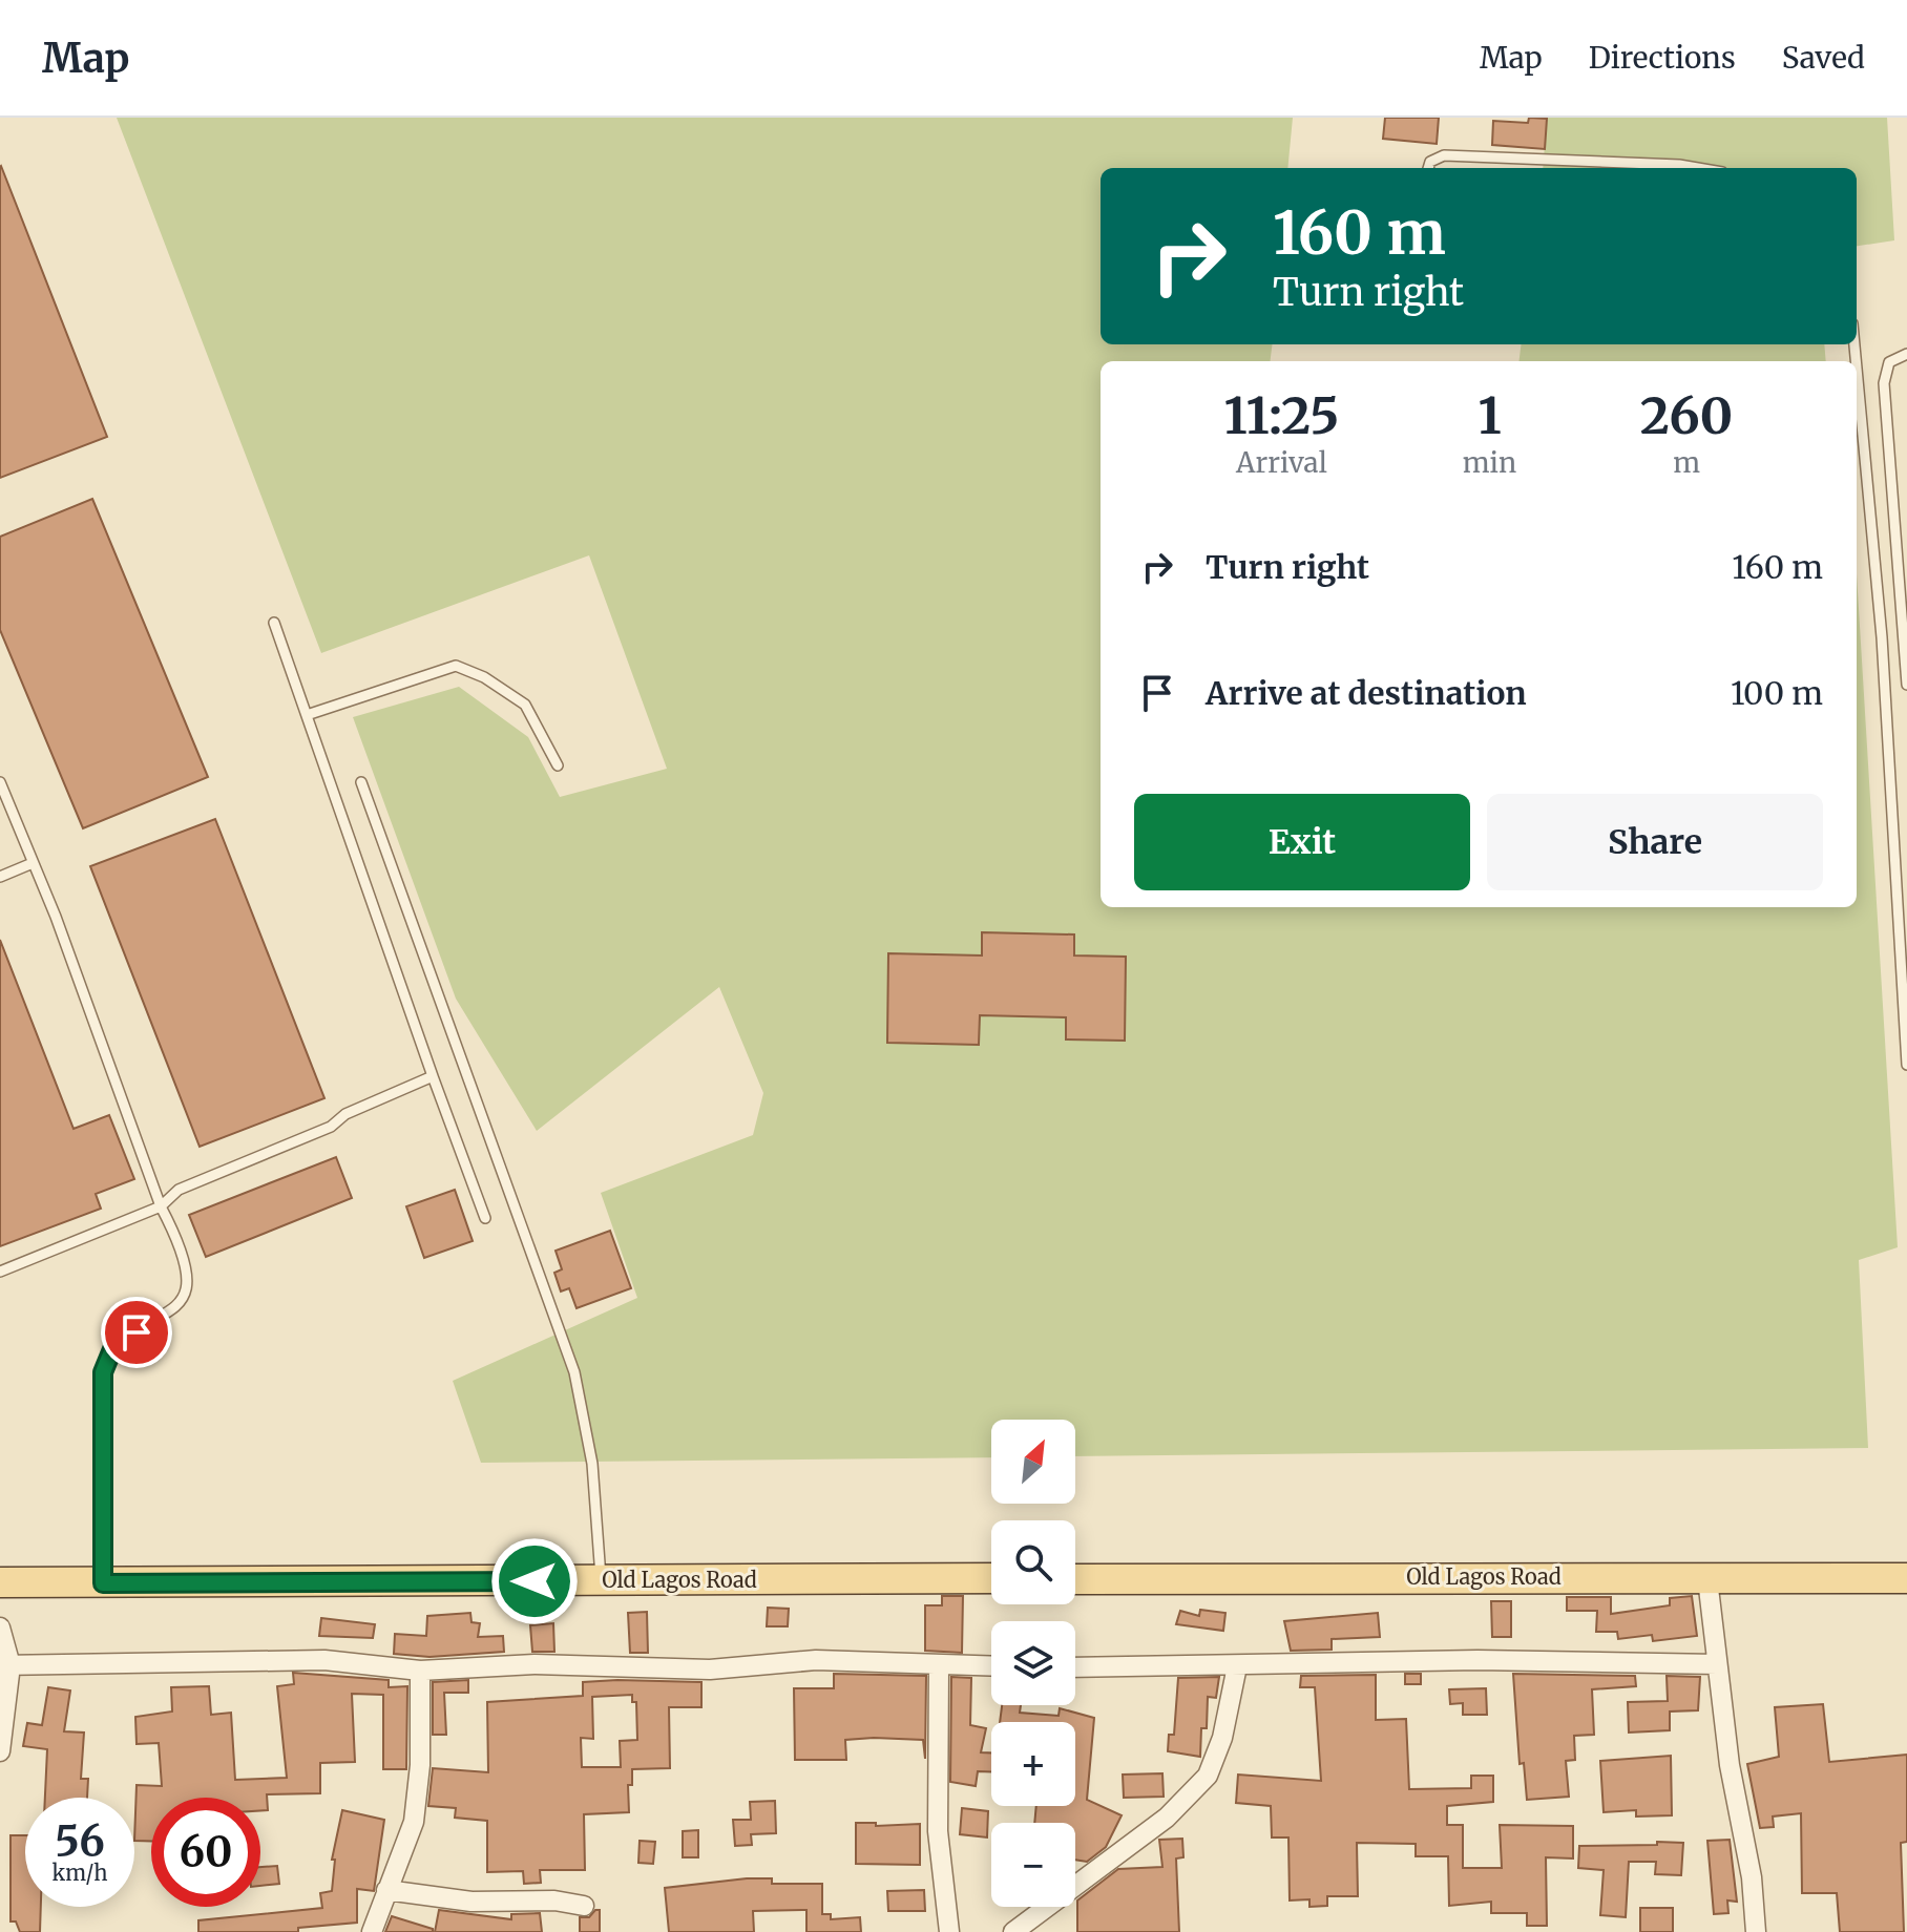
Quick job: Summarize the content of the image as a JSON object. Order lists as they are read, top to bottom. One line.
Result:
{"streets":{"main road":["Old Lagos Road"]},"north":"top right","page":{"header":"Map","nav":["Map","Directions","Saved"],"turn":["160 m","Turn right"],"eta":["11:25","Arrival","1","min","260","m"],"list":[{"name":"Turn right","value":"160 m"},{"name":"Arrive at destination","value":"100 m"}],"buttons":["Exit","Share"],"map_buttons":["+","−"],"speed":"56 km/h","limit":"60"}}
